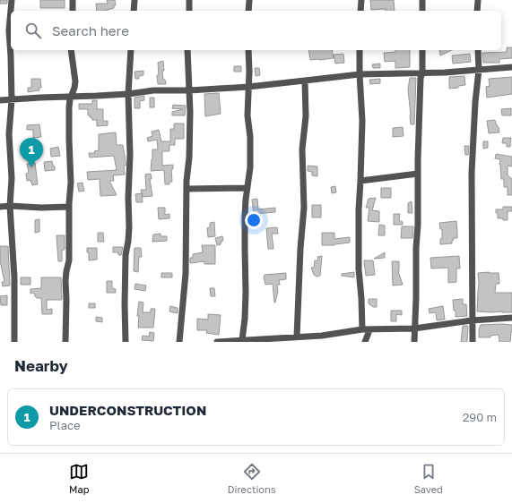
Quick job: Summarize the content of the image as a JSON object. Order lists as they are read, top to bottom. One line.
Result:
{"page":{"search":"Search here","pins":"1","heading":"Nearby","list":[{"mark":"1","name":"UNDERCONSTRUCTION","note":"Place","value":"290 m"}],"nav":["Map","Directions","Saved"]}}
